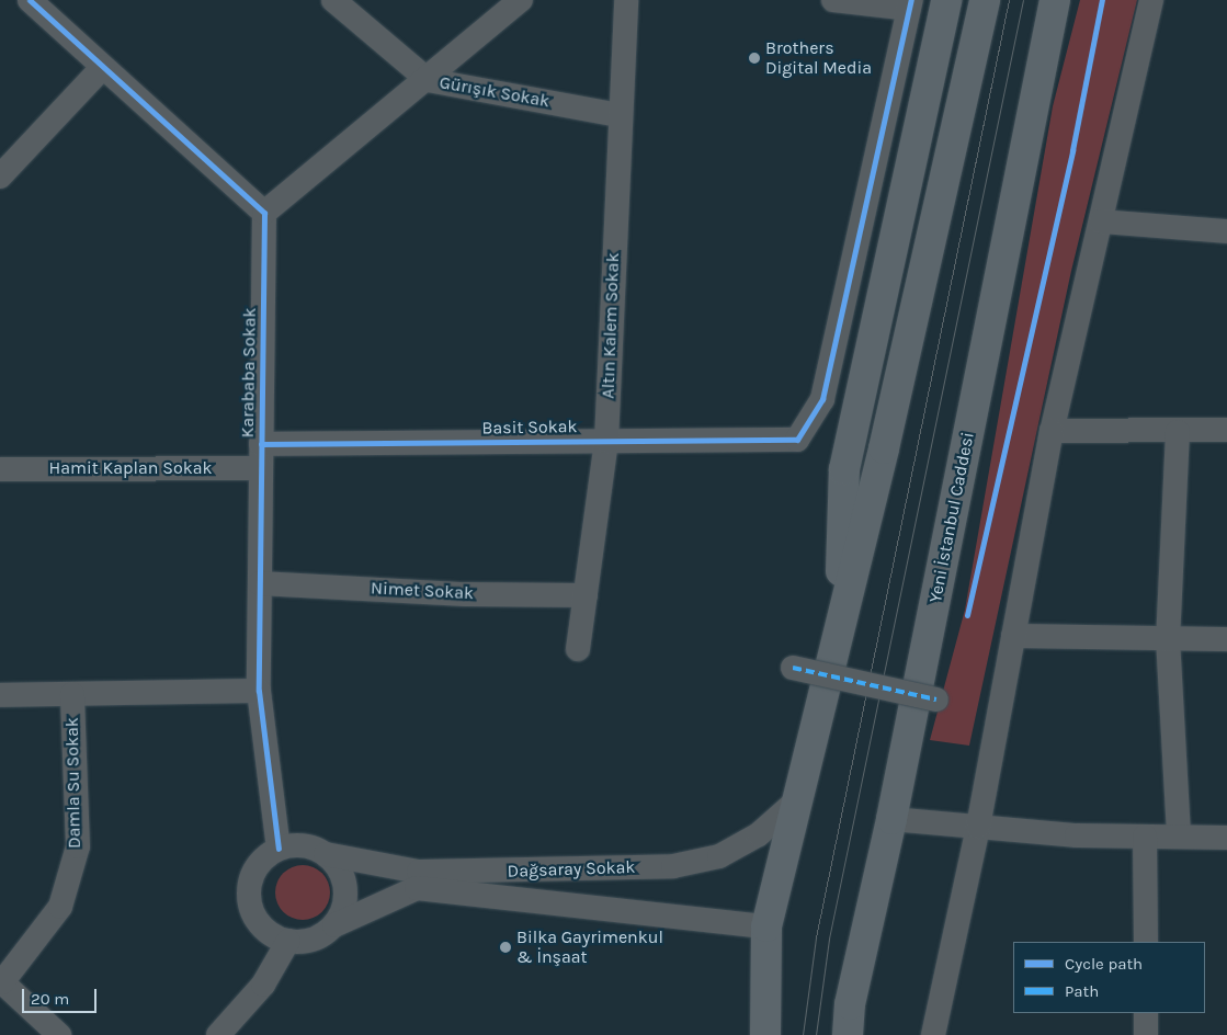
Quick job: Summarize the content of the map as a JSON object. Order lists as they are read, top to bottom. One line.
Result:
{"streets":{"main road":["Yeni İstanbul Caddesi"],"street":["Gürışık Sokak","Altın Kalem Sokak","Karababa Sokak","Basit Sokak","Hamit Kaplan Sokak","Nimet Sokak","Damla Su Sokak","Dağsaray Sokak"]},"crossings":[["Gürışık Sokak","Altın Kalem Sokak"],["Altın Kalem Sokak","Basit Sokak"],["Altın Kalem Sokak","Nimet Sokak"],["Karababa Sokak","Basit Sokak"],["Karababa Sokak","Hamit Kaplan Sokak"],["Karababa Sokak","Nimet Sokak"],["Karababa Sokak","Dağsaray Sokak"],["Basit Sokak","Hamit Kaplan Sokak"]],"places":["Brothers Digital Media","Bilka Gayrimenkul & İnşaat"],"legend":["Cycle path","Path"],"scale_bar":"20 m"}
